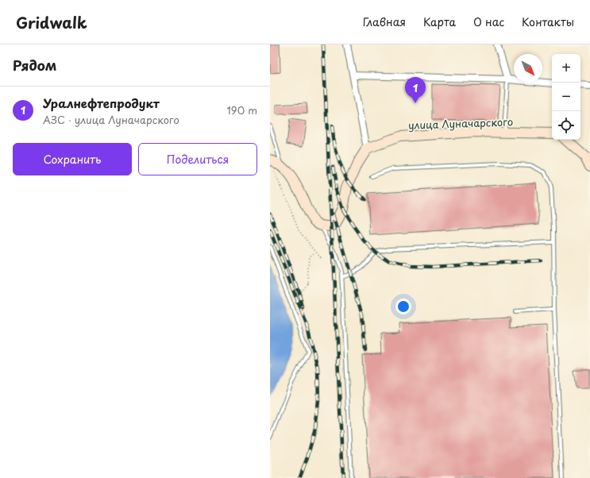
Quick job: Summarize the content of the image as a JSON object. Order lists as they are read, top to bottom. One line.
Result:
{"streets":{"street":["улица Луначарского"]},"north":"bottom right","page":{"header":"Gridwalk","nav":["Главная","Карта","О нас","Контакты"],"heading":"Рядом","map_buttons":["+","−"],"pins":"1","list":[{"mark":"1","name":"Уралнефтепродукт","note":"АЗС · улица Луначарского","value":"190 m"}],"buttons":["Сохранить","Поделиться"]}}
